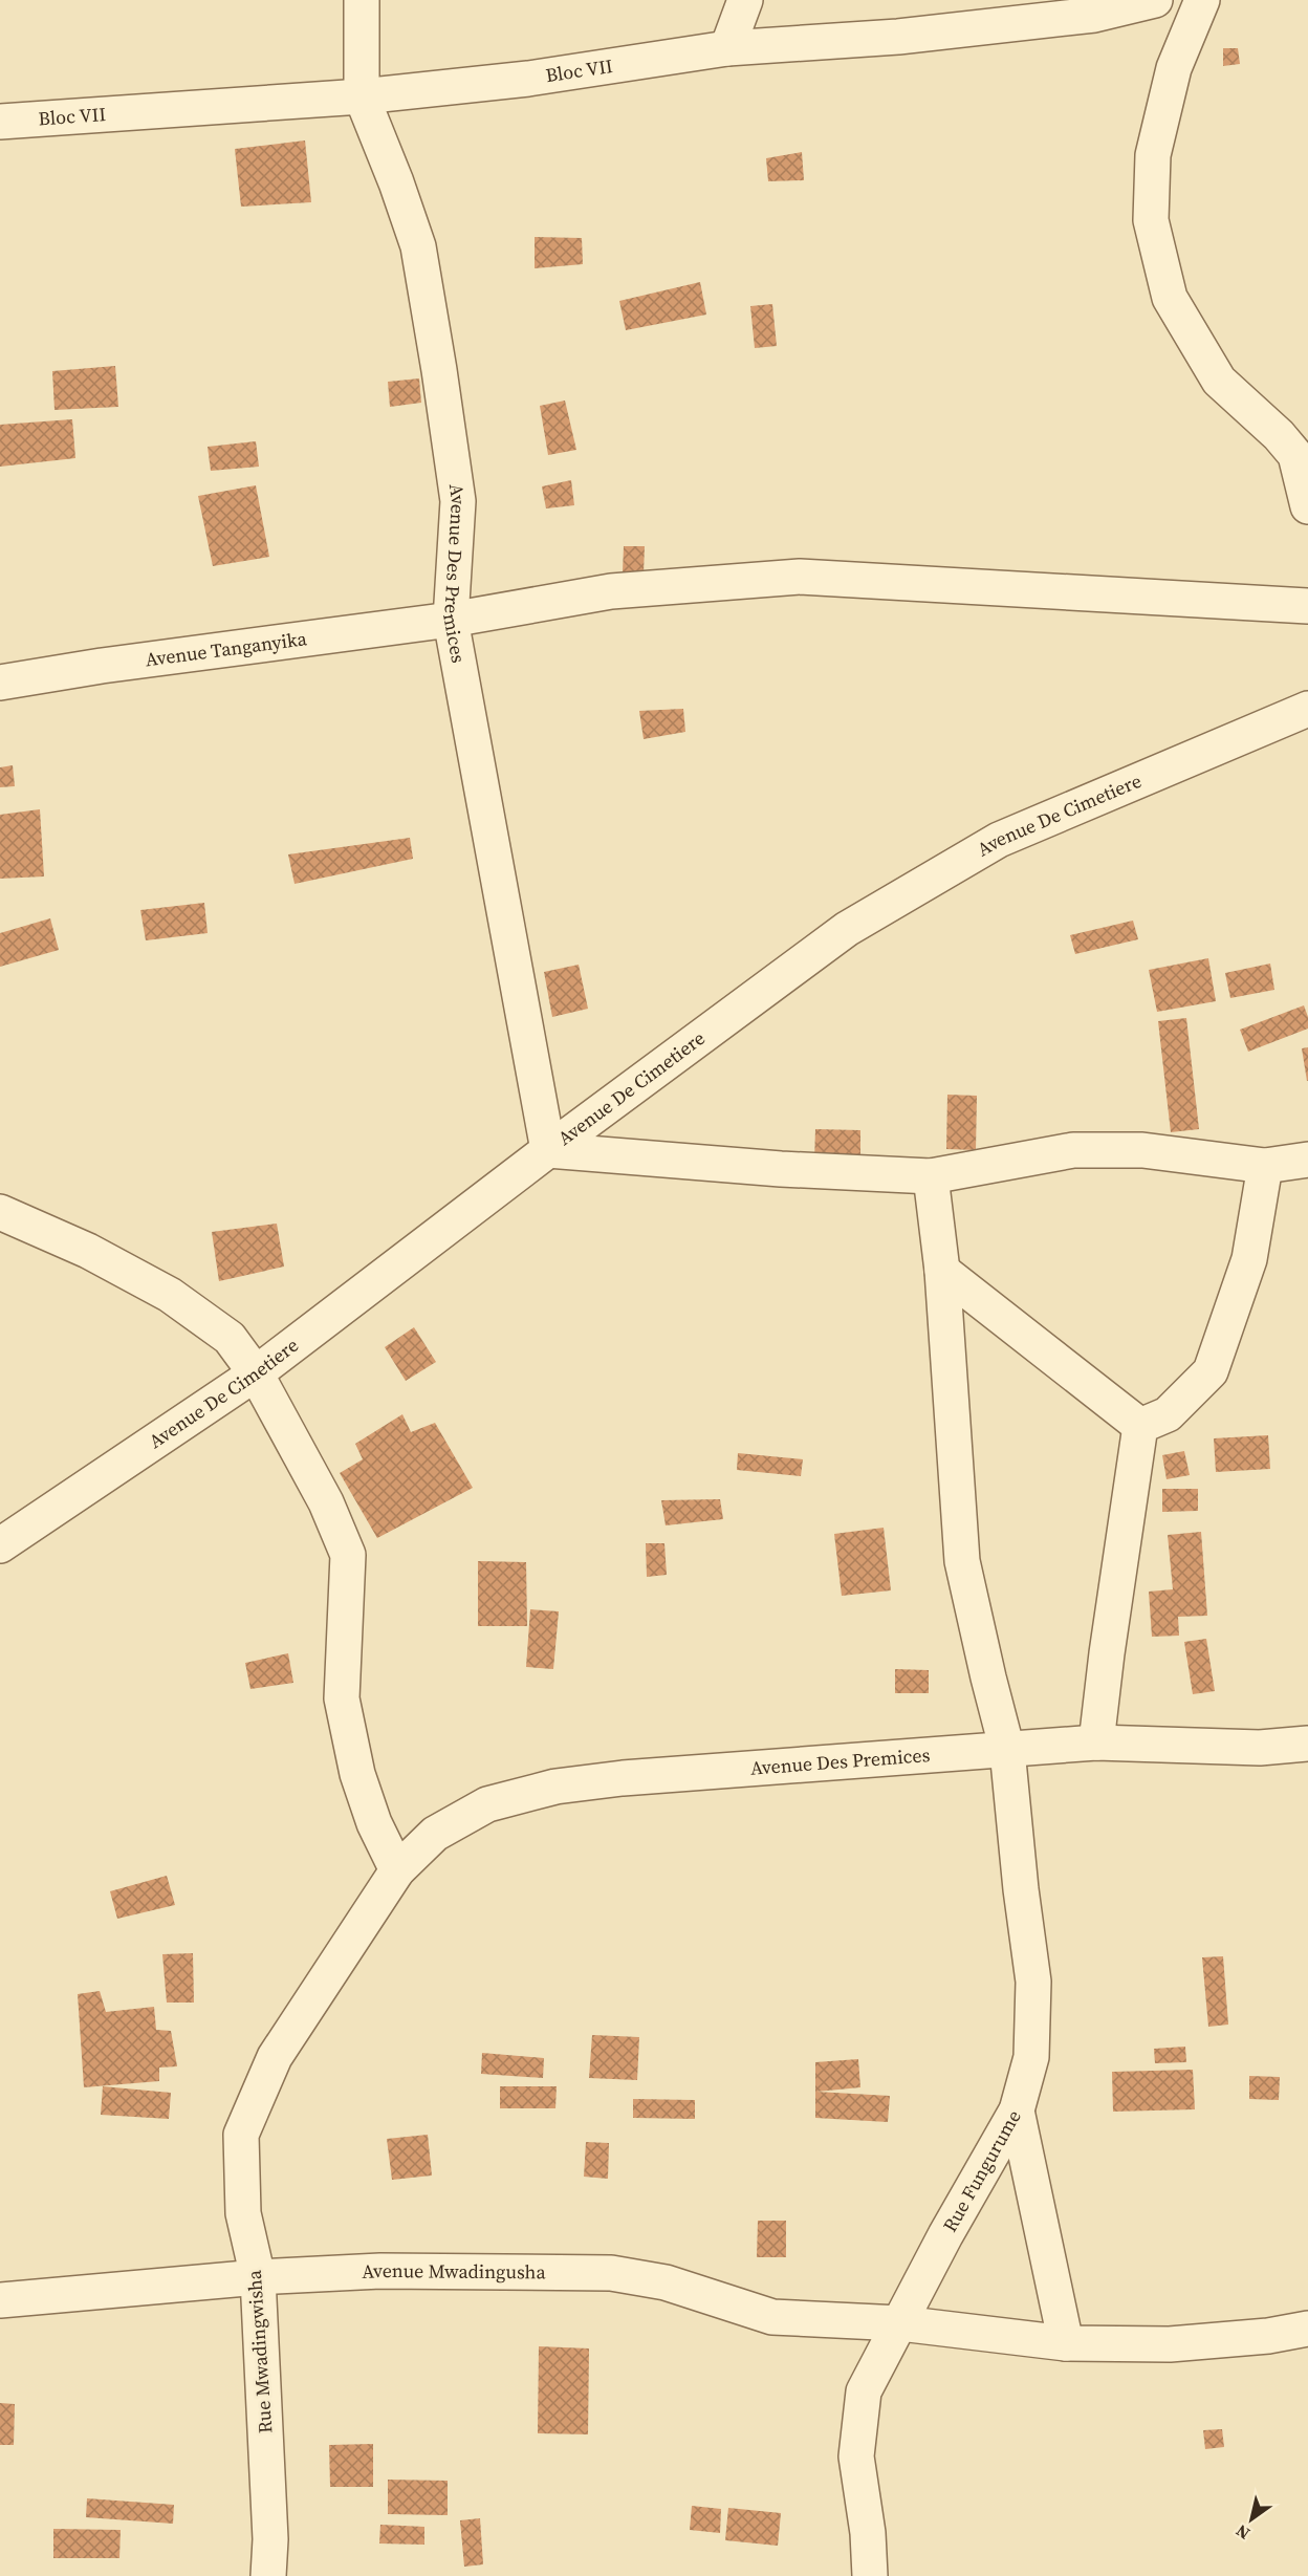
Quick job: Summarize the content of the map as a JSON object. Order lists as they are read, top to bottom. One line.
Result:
{"streets":{"street":["Bloc VII","Avenue Des Premices","Avenue Tanganyika","Avenue De Cimetiere","Rue Fungurume","Avenue Mwadingusha","Rue Mwadingwisha"]},"crossings":[["Bloc VII","Avenue Des Premices"],["Avenue Des Premices","Avenue Tanganyika"],["Avenue Des Premices","Avenue De Cimetiere"],["Avenue Des Premices","Rue Fungurume"],["Avenue Des Premices","Rue Mwadingwisha"],["Rue Fungurume","Avenue Mwadingusha"],["Avenue Mwadingusha","Rue Mwadingwisha"]],"north":"bottom left"}
